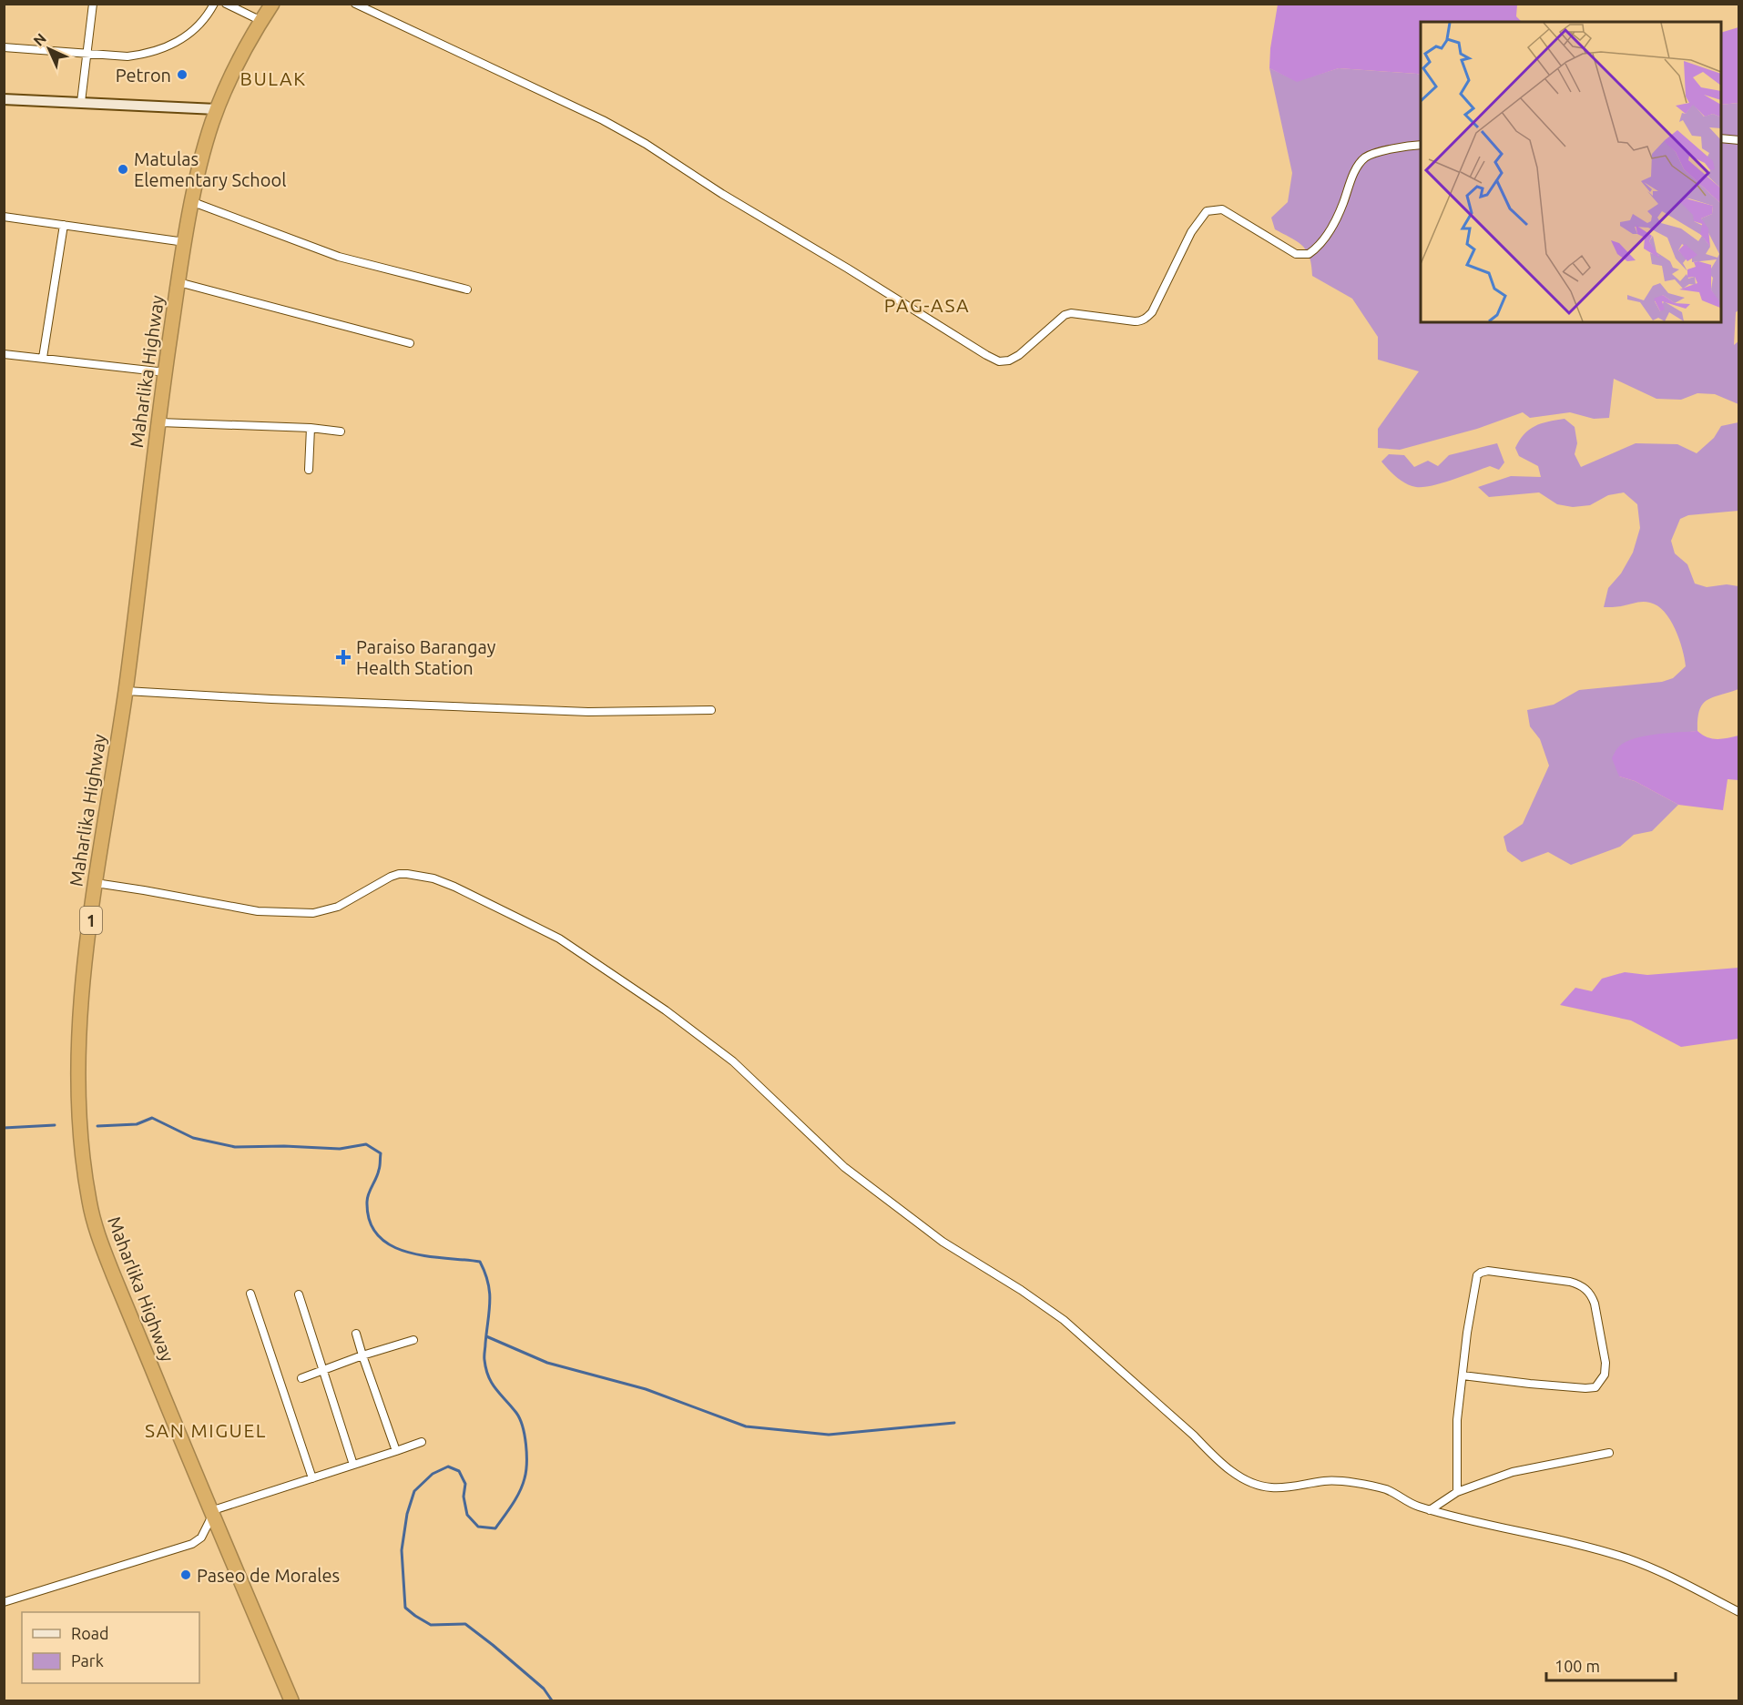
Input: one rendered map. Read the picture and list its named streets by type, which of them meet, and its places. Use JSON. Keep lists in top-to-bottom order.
{
  "streets": {
    "highway": ["Maharlika Highway", "1"]
  },
  "districts": ["BULAK", "PAG-ASA", "SAN MIGUEL"],
  "places": {
    "other": ["Petron", "Matulas Elementary School", "Paseo de Morales"],
    "health": ["Paraiso Barangay Health Station"]
  },
  "legend": ["Road", "Park"],
  "scale_bar": "100 m",
  "north": "top left"
}
